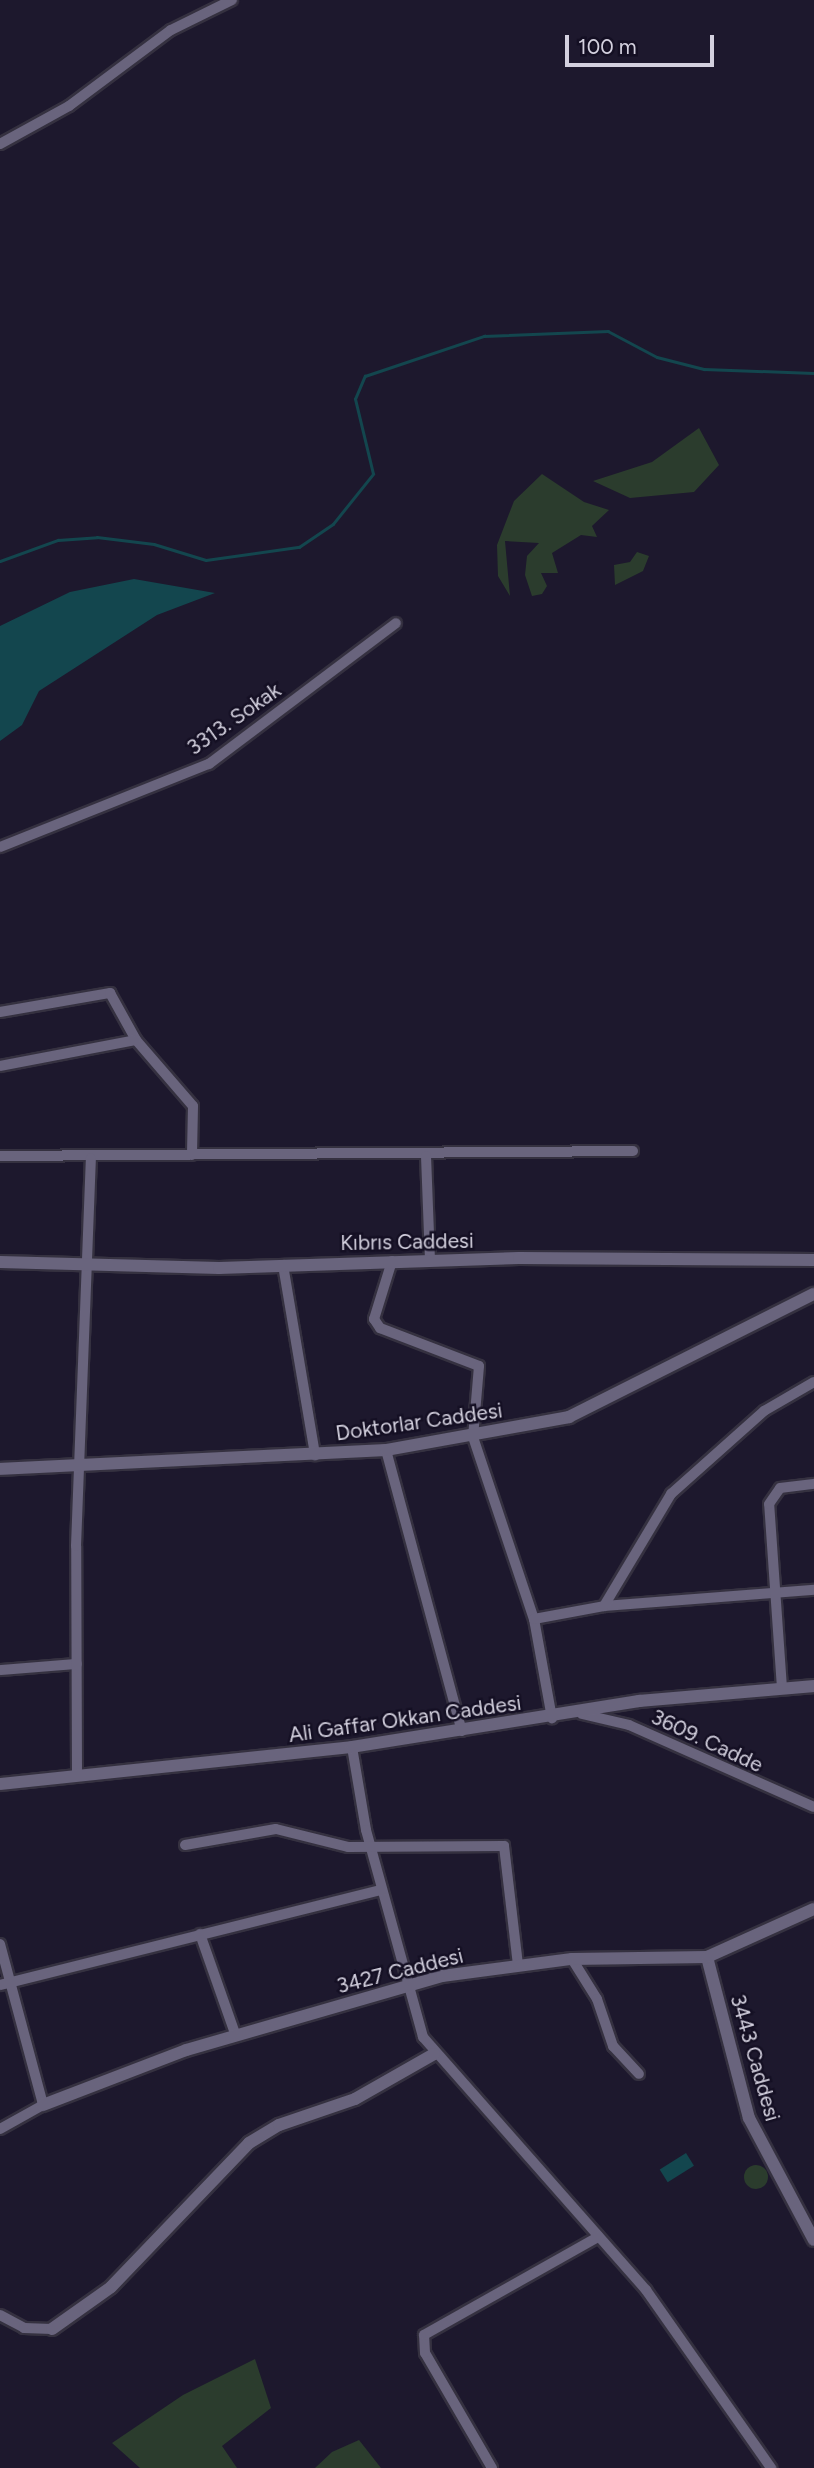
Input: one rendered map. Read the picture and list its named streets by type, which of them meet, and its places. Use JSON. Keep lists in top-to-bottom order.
{
  "streets": {
    "street": [
      "3313. Sokak",
      "Kıbrıs Caddesi",
      "Doktorlar Caddesi",
      "Ali Gaffar Okkan Caddesi",
      "3609. Cadde",
      "3427 Caddesi",
      "3443 Caddesi"
    ]
  },
  "crossings": [
    ["Ali Gaffar Okkan Caddesi", "3609. Cadde"],
    ["3427 Caddesi", "3443 Caddesi"]
  ],
  "scale_bar": "100 m"
}
